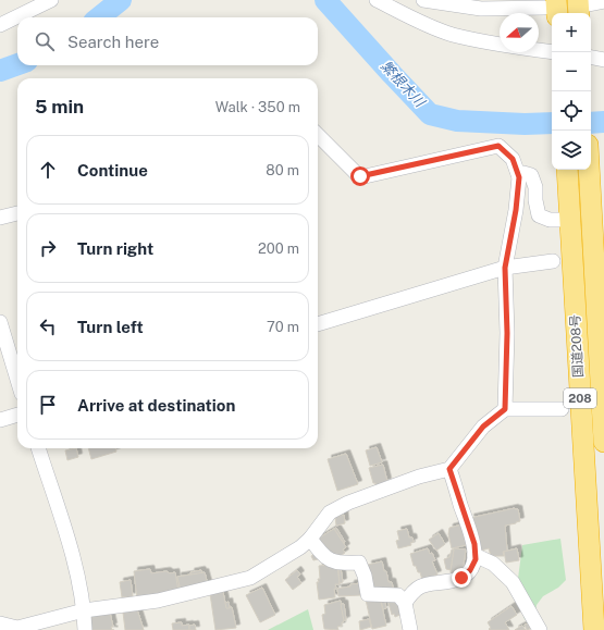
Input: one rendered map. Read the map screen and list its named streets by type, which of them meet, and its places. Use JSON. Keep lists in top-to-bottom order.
{
  "streets": {
    "highway": ["国道208号", "208"]
  },
  "water": ["繁根木川"],
  "north": "left",
  "page": {
    "map_buttons": ["+", "−"],
    "search": "Search here",
    "heading": ["5 min", "Walk · 350 m"],
    "list": [
      ["Continue", "80 m"],
      ["Turn right", "200 m"],
      ["Turn left", "70 m"],
      "Arrive at destination"
    ]
  }
}
